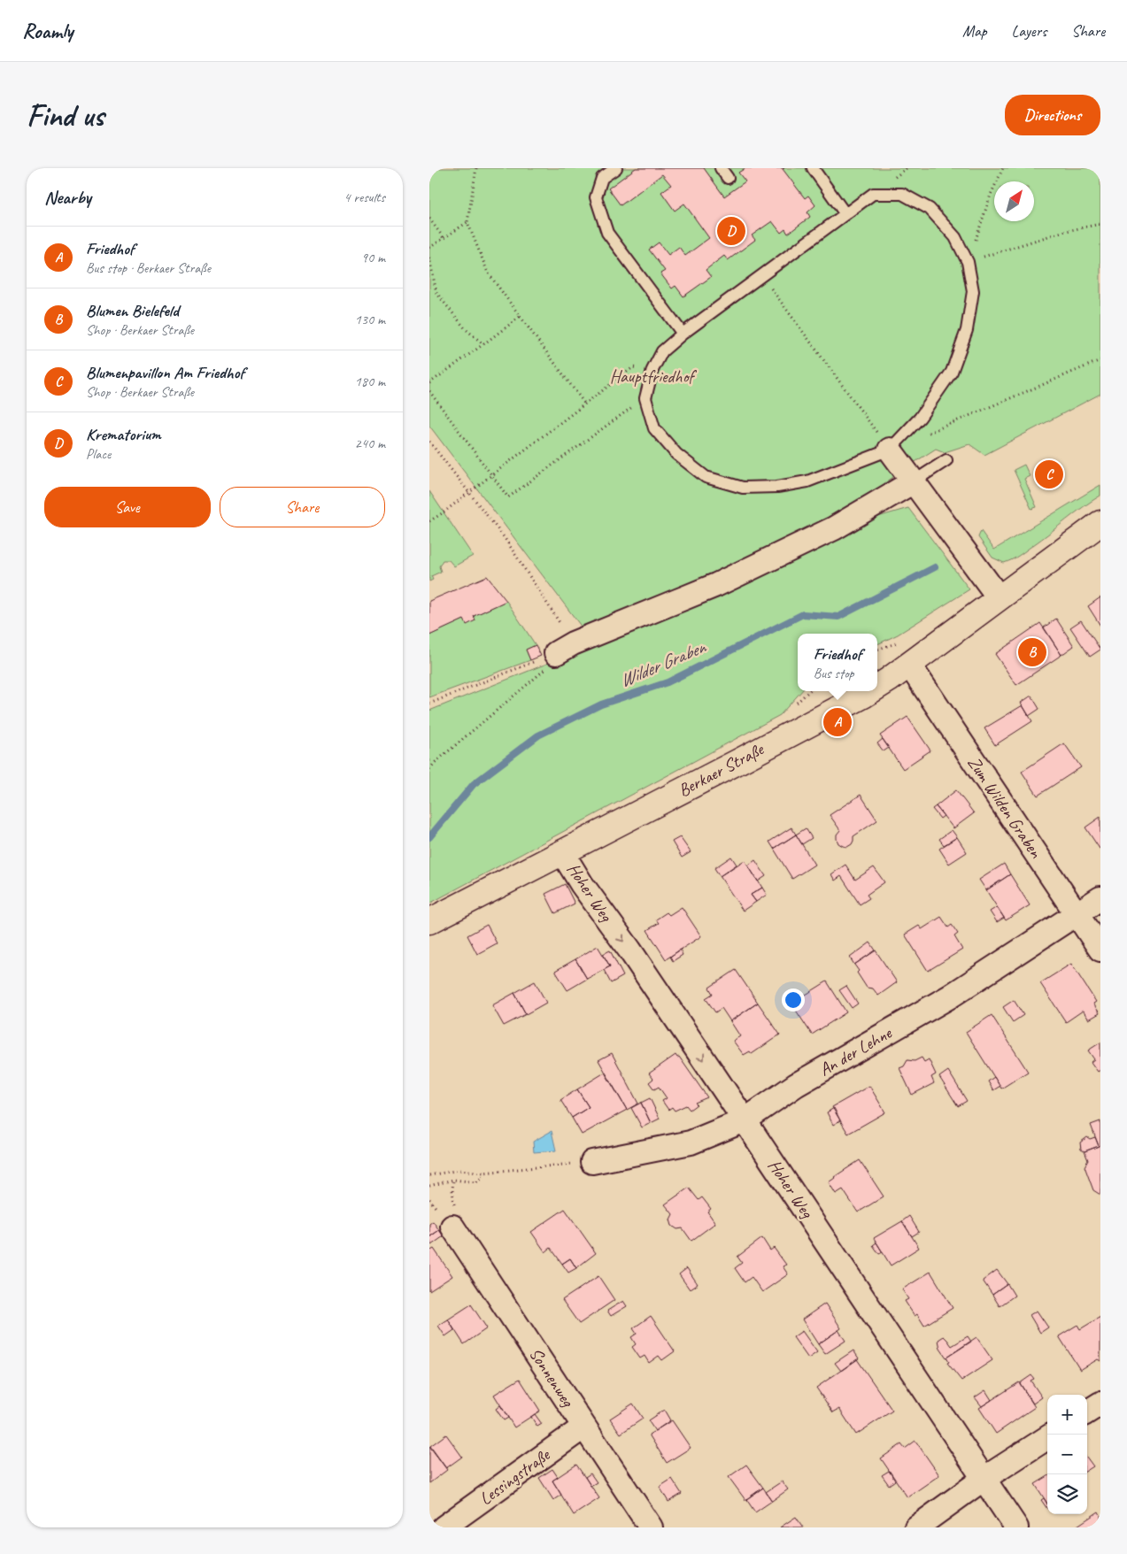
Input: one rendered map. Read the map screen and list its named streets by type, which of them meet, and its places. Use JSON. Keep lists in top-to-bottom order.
{
  "streets": {
    "main road": ["Berkaer Straße"],
    "street": [
      "Zum Wilden Graben",
      "Hoher Weg",
      "An der Lehne",
      "Sonnenweg",
      "Lessingstraße"
    ]
  },
  "crossings": [
    ["Berkaer Straße", "Zum Wilden Graben"],
    ["Berkaer Straße", "Hoher Weg"],
    ["Zum Wilden Graben", "An der Lehne"],
    ["Hoher Weg", "An der Lehne"],
    ["Sonnenweg", "Lessingstraße"]
  ],
  "one_way": ["Hoher Weg"],
  "water": ["Wilder Graben"],
  "parks": ["Hauptfriedhof"],
  "north": "top right",
  "page": {
    "header": "Roamly",
    "nav": ["Map", "Layers", "Share"],
    "buttons": [
      "Directions",
      ["Save", "Share"]
    ],
    "title": "Find us",
    "heading": ["Nearby", "4 results"],
    "pins": [
      "D",
      "C",
      "B",
      "A"
    ],
    "list": [
      {
        "mark": "A",
        "name": "Friedhof",
        "note": "Bus stop · Berkaer Straße",
        "value": "90 m"
      },
      {
        "mark": "B",
        "name": "Blumen Bielefeld",
        "note": "Shop · Berkaer Straße",
        "value": "130 m"
      },
      {
        "mark": "C",
        "name": "Blumenpavillon Am Friedhof",
        "note": "Shop · Berkaer Straße",
        "value": "180 m"
      },
      {
        "mark": "D",
        "name": "Krematorium",
        "note": "Place",
        "value": "240 m"
      }
    ],
    "popup": ["Friedhof", "Bus stop"],
    "map_buttons": ["+", "−"]
  }
}
